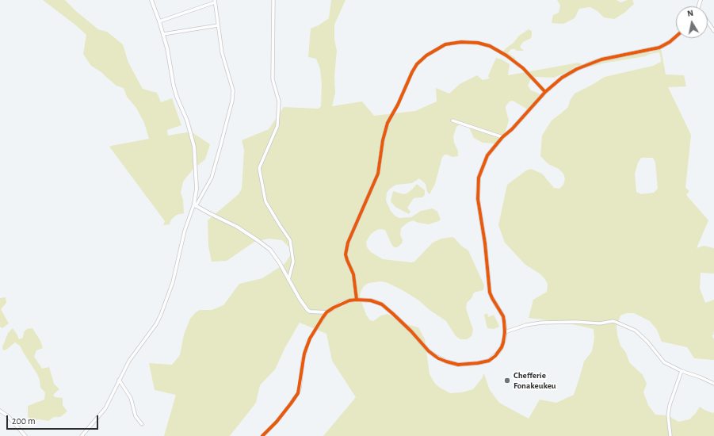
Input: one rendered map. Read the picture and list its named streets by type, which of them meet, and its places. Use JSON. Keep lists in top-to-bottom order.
{
  "places": ["Chefferie Fonakeukeu"],
  "scale_bar": "200 m",
  "north": "top"
}
